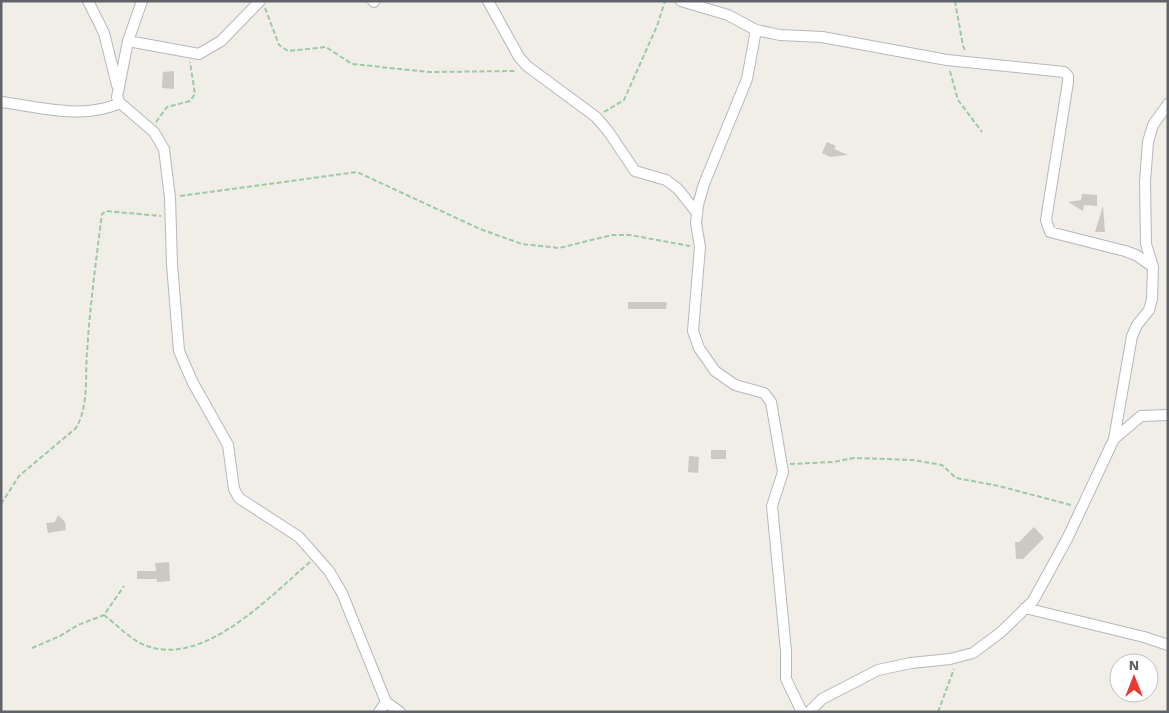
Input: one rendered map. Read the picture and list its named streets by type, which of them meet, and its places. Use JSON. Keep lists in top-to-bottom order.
{
  "north": "top"
}
